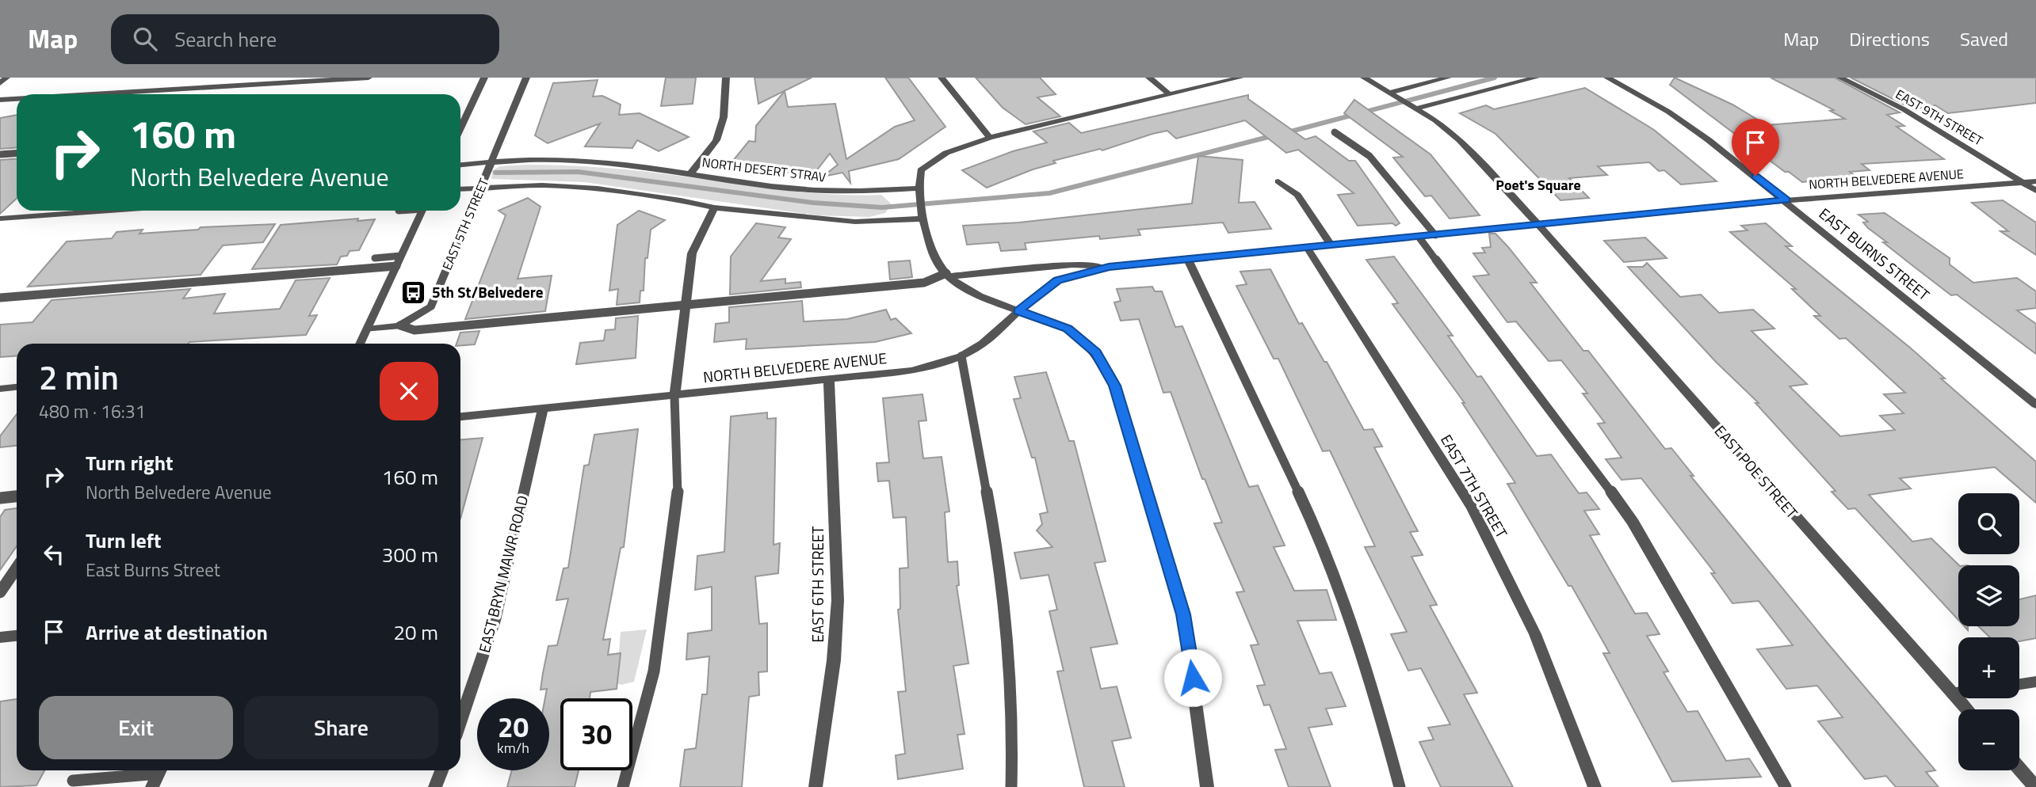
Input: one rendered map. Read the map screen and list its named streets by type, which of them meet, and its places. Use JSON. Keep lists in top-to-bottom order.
{
  "streets": {
    "street": [
      "EAST 9TH STREET",
      "NORTH DESERT STRAV",
      "NORTH BELVEDERE AVENUE",
      "EAST 5TH STREET",
      "EAST BURNS STREET",
      "EAST POE STREET",
      "EAST 7TH STREET",
      "EAST BRYN MAWR ROAD",
      "EAST 6TH STREET"
    ]
  },
  "crossings": [
    ["EAST 9TH STREET", "NORTH BELVEDERE AVENUE"],
    ["NORTH DESERT STRAV", "EAST 5TH STREET"],
    ["NORTH BELVEDERE AVENUE", "EAST BURNS STREET"],
    ["NORTH BELVEDERE AVENUE", "EAST POE STREET"],
    ["NORTH BELVEDERE AVENUE", "EAST 7TH STREET"],
    ["NORTH BELVEDERE AVENUE", "EAST BRYN MAWR ROAD"],
    ["NORTH BELVEDERE AVENUE", "EAST 6TH STREET"]
  ],
  "districts": ["Poet's Square"],
  "places": {
    "bus stop": ["5th St/Belvedere"]
  },
  "page": {
    "header": "Map",
    "search": "Search here",
    "nav": ["Map", "Directions", "Saved"],
    "turn": ["160 m", "North Belvedere Avenue"],
    "heading": ["2 min", "480 m · 16:31"],
    "list": [
      {
        "name": "Turn right",
        "note": "North Belvedere Avenue",
        "value": "160 m"
      },
      {
        "name": "Turn left",
        "note": "East Burns Street",
        "value": "300 m"
      },
      {
        "name": "Arrive at destination",
        "value": "20 m"
      }
    ],
    "map_buttons": ["+", "−"],
    "buttons": ["Exit", "Share"],
    "speed": "20 km/h",
    "limit": "30"
  }
}
